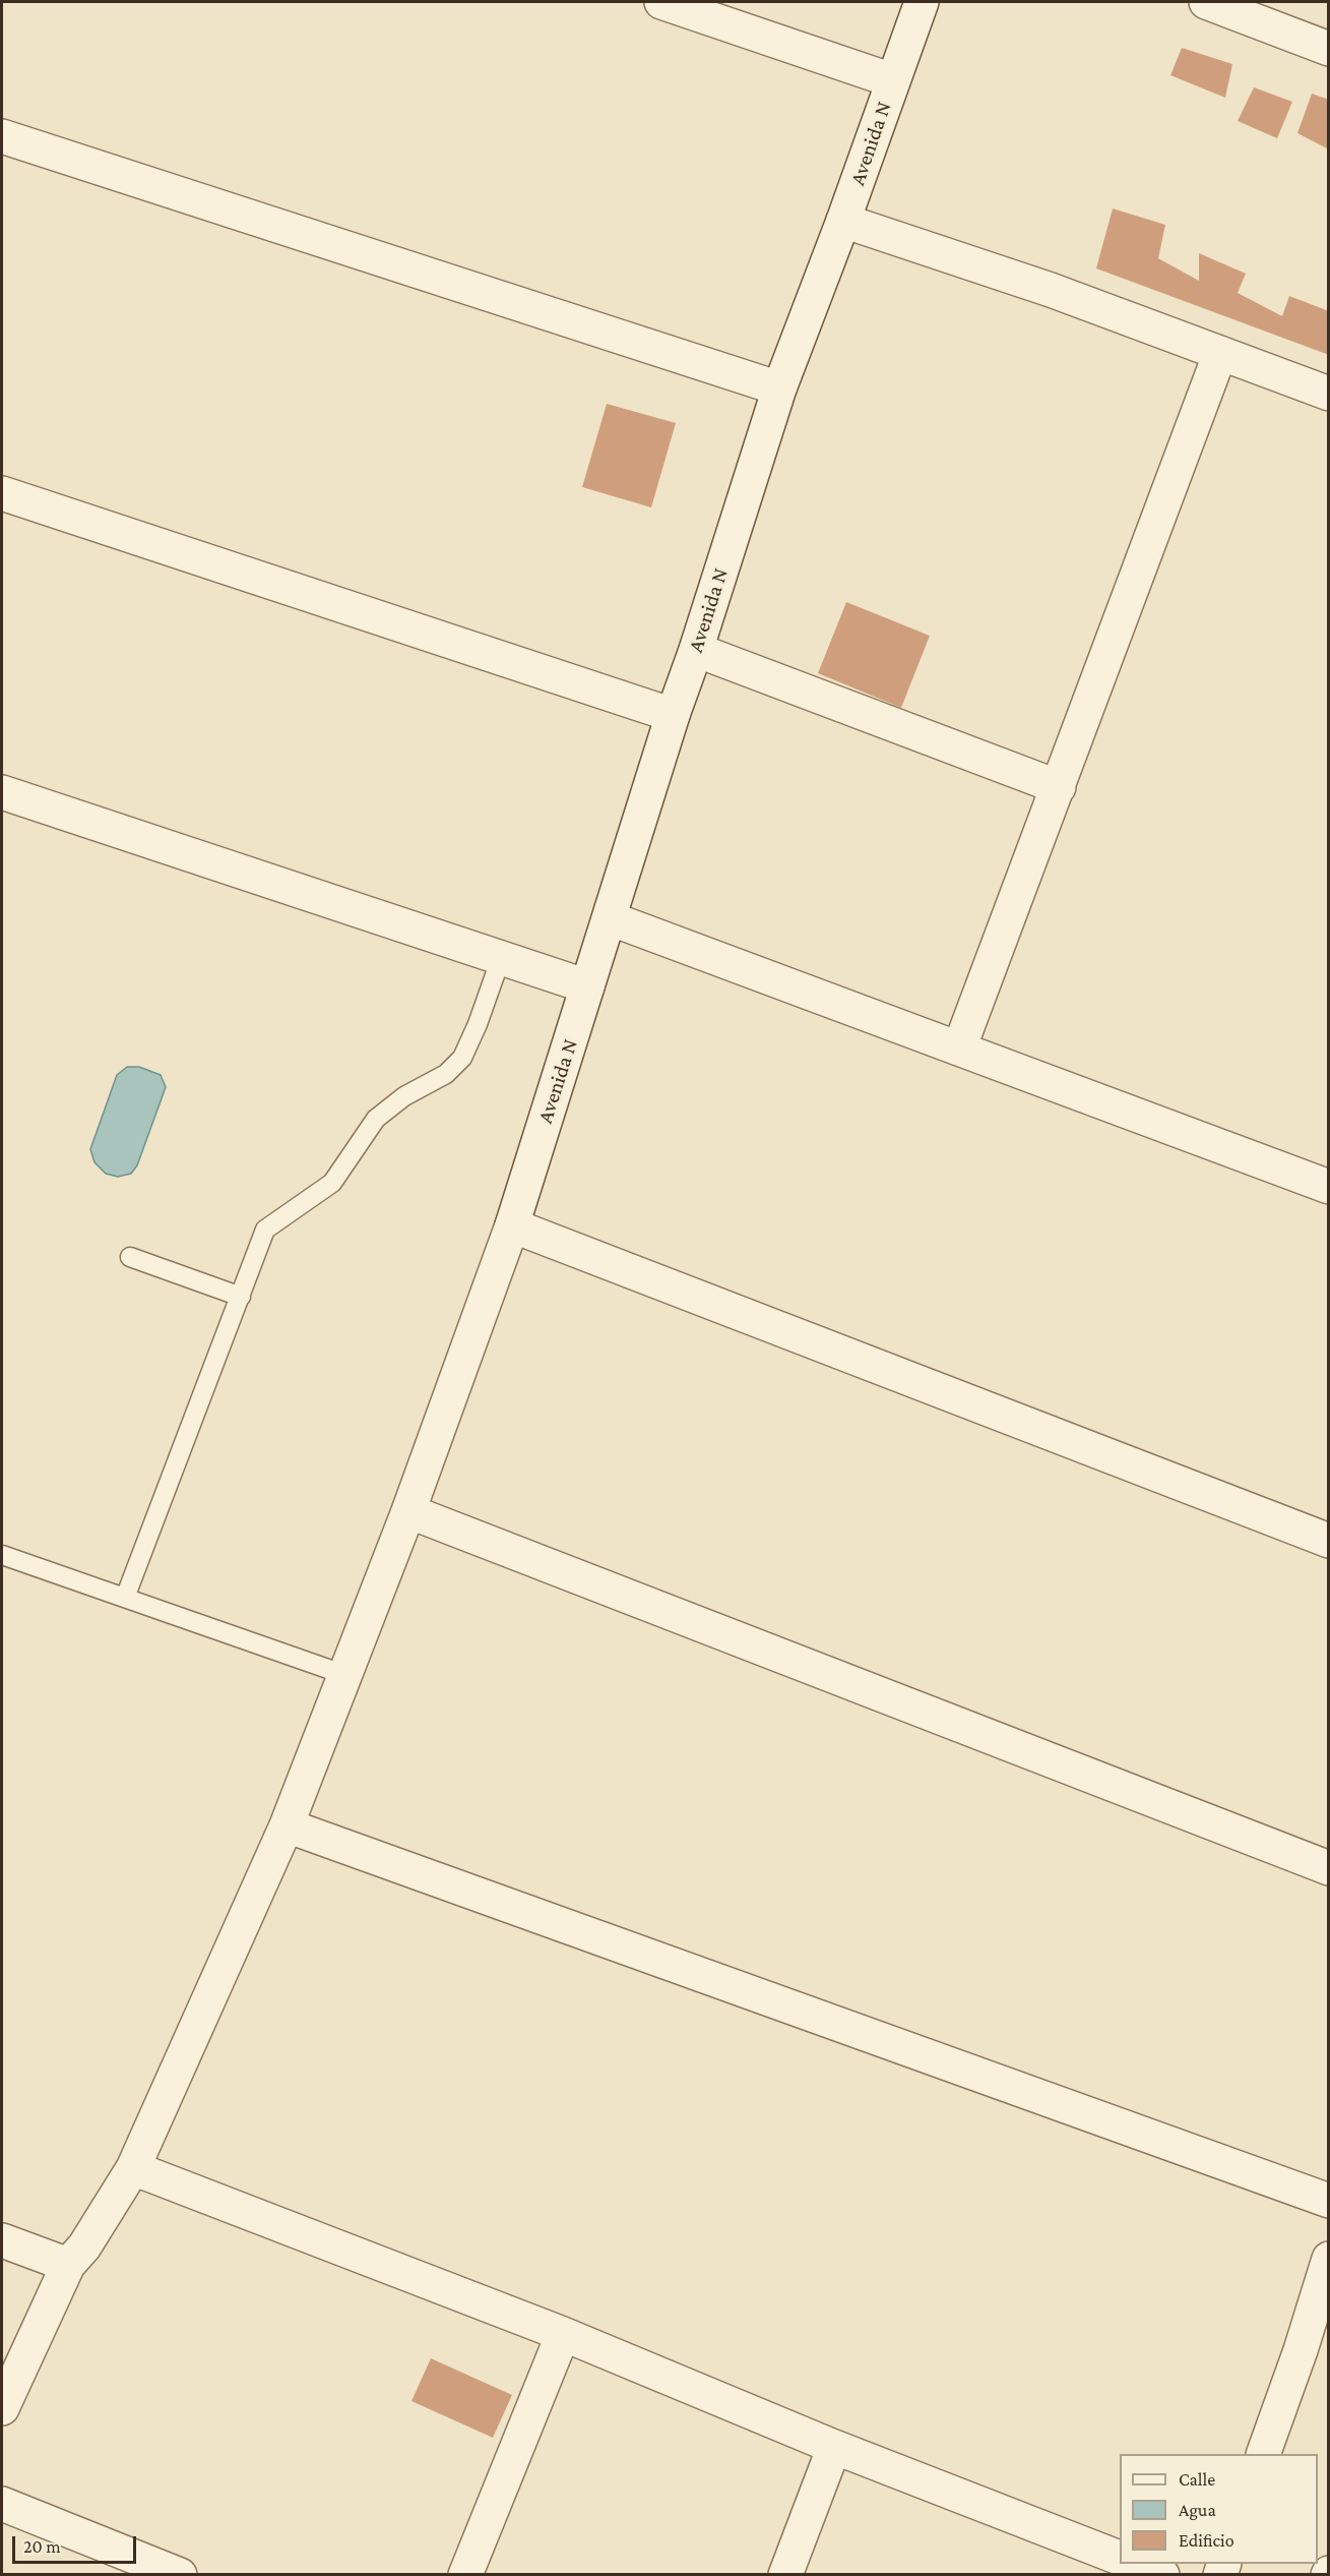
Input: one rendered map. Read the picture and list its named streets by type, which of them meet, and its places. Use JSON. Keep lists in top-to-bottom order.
{
  "streets": {
    "street": ["Avenida N"]
  },
  "legend": ["Calle", "Agua", "Edificio"],
  "scale_bar": "20 m"
}
